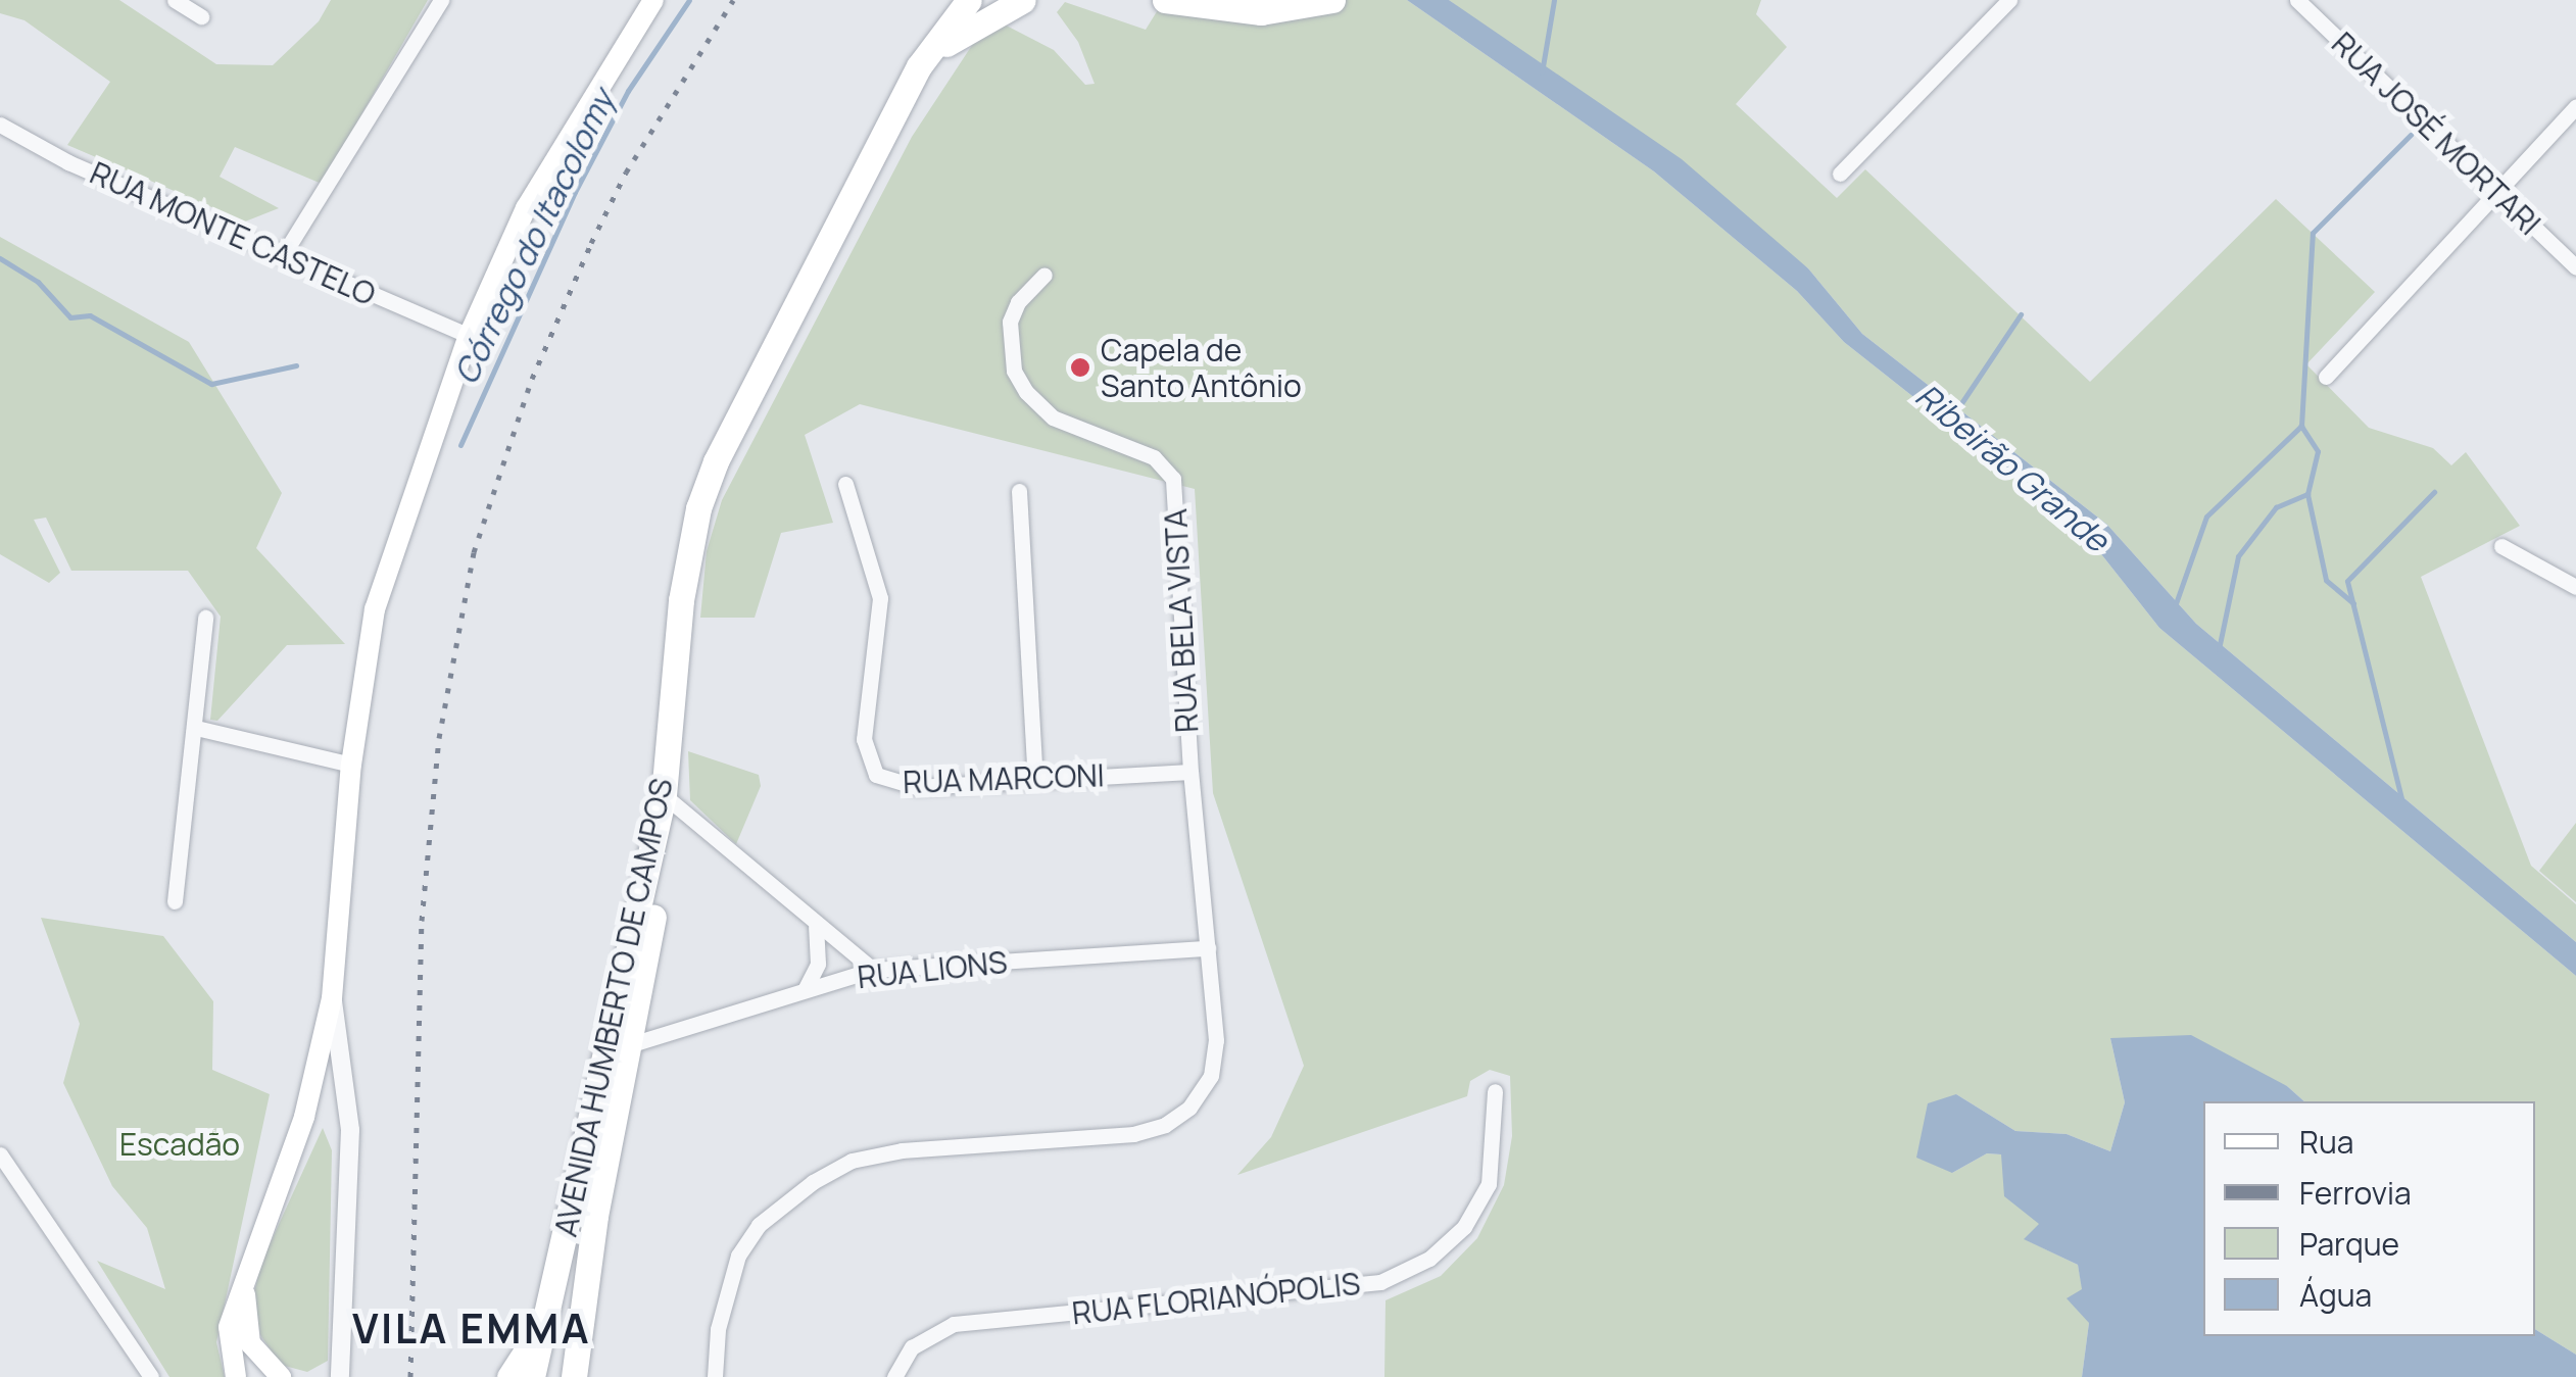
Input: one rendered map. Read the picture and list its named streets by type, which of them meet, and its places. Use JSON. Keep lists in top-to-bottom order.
{
  "streets": {
    "highway": ["AVENIDA HUMBERTO DE CAMPOS"],
    "street": [
      "RUA JOSÉ MORTARI",
      "RUA MONTE CASTELO",
      "RUA BELA VISTA",
      "RUA MARCONI",
      "RUA LIONS",
      "RUA FLORIANÓPOLIS"
    ]
  },
  "crossings": [
    ["RUA BELA VISTA", "RUA MARCONI"],
    ["RUA BELA VISTA", "RUA LIONS"],
    ["RUA LIONS", "AVENIDA HUMBERTO DE CAMPOS"]
  ],
  "districts": ["VILA EMMA"],
  "water": ["Córrego do Itacolomy", "Ribeirão Grande"],
  "parks": ["Escadão"],
  "places": ["Capela de Santo Antônio"],
  "legend": [
    "Rua",
    "Ferrovia",
    "Parque",
    "Água"
  ]
}
